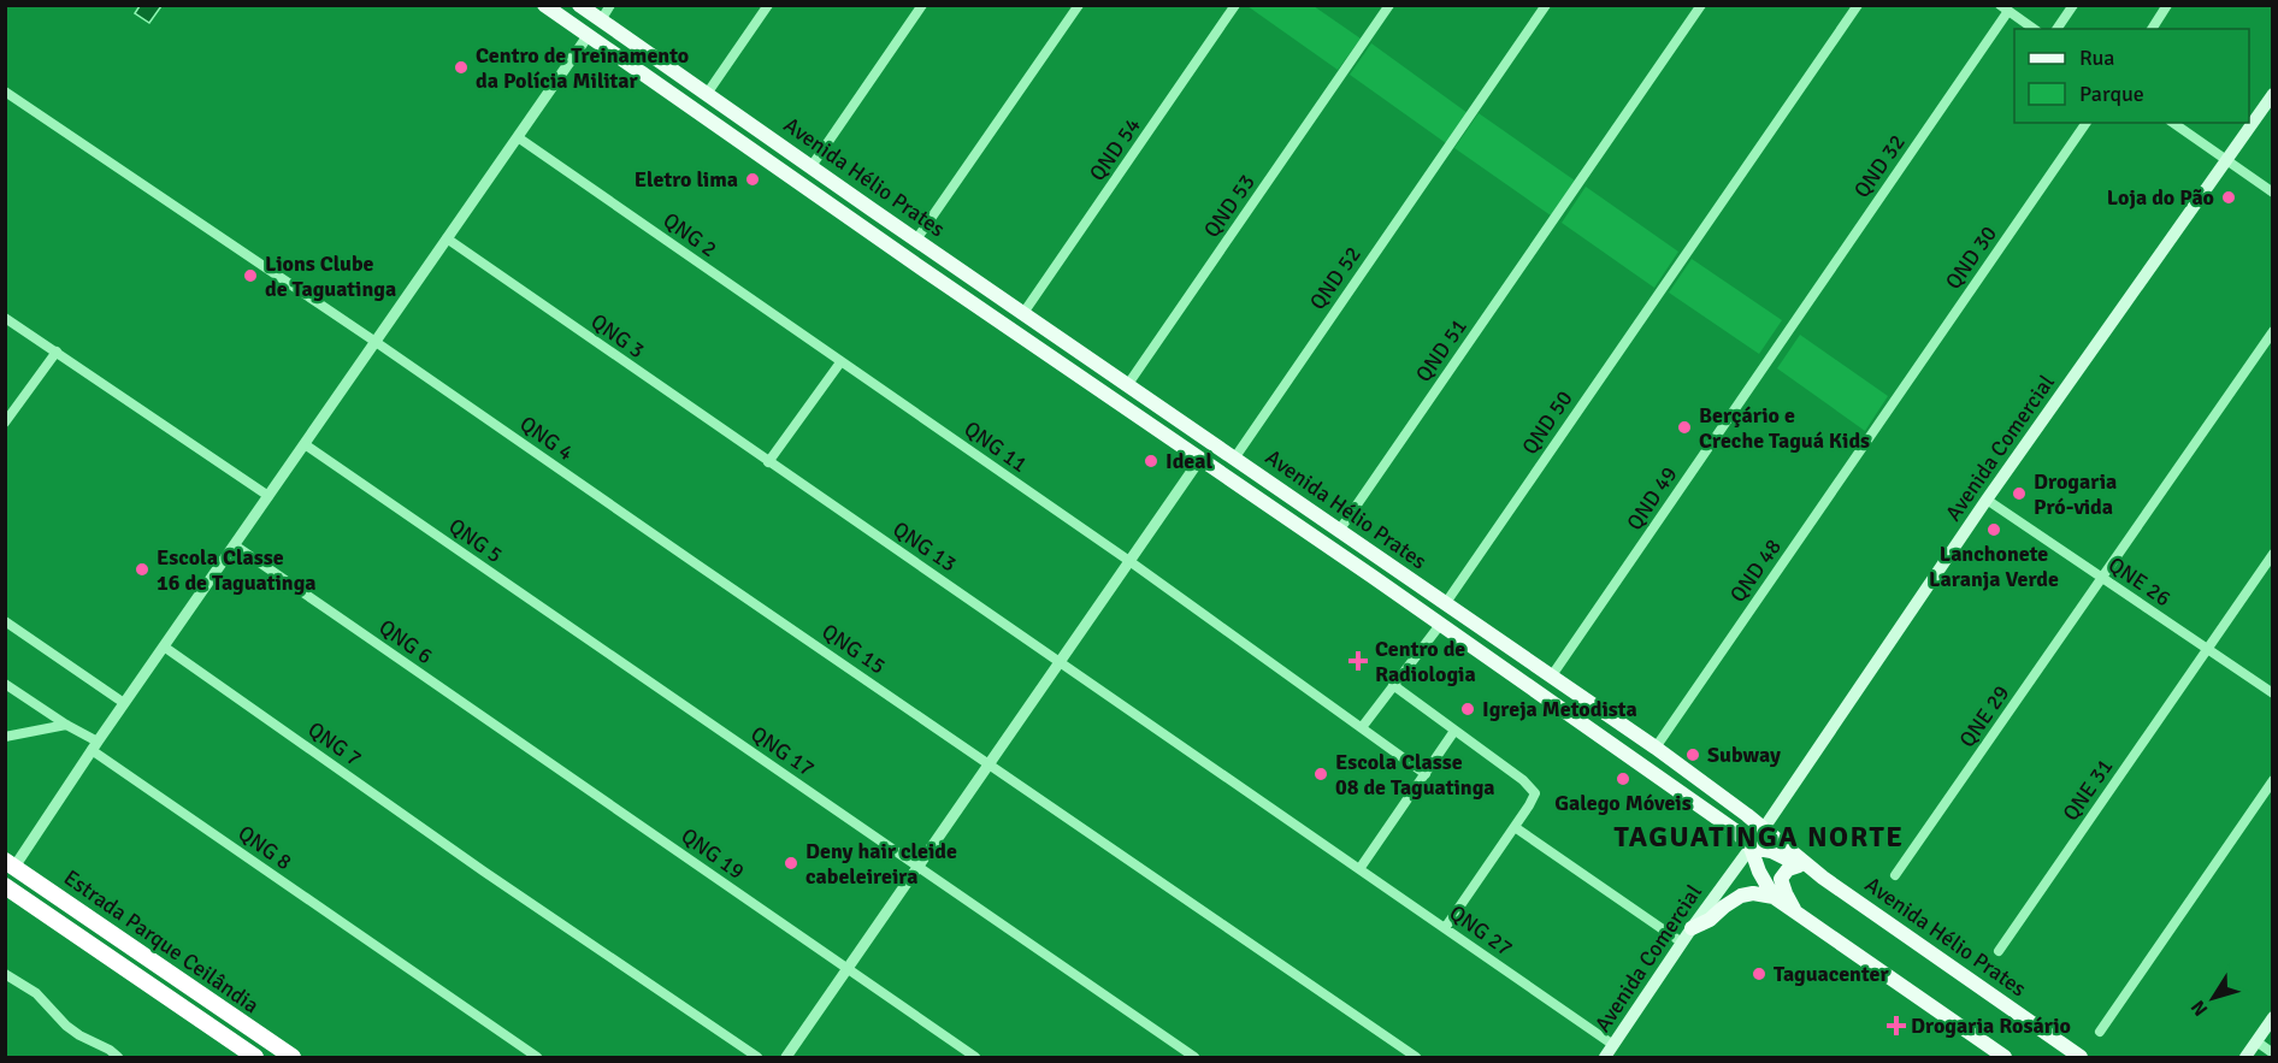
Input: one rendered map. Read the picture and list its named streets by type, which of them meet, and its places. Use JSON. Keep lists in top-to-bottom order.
{
  "streets": {
    "highway": ["Estrada Parque Ceilândia"],
    "main road": ["Avenida Hélio Prates", "Avenida Comercial"],
    "street": [
      "QND 54",
      "QND 32",
      "QND 53",
      "QNG 2",
      "QND 30",
      "QND 52",
      "QNG 3",
      "QND 51",
      "QND 50",
      "QNG 4",
      "QNG 11",
      "QND 49",
      "QNG 5",
      "QNG 13",
      "QND 48",
      "QNE 26",
      "QNG 6",
      "QNG 15",
      "QNE 29",
      "QNG 7",
      "QNG 17",
      "QNE 31",
      "QNG 8",
      "QNG 19",
      "QNG 27"
    ]
  },
  "crossings": [
    ["QND 54", "Avenida Hélio Prates"],
    ["QND 32", "QND 49"],
    ["Avenida Hélio Prates", "QND 53"],
    ["Avenida Hélio Prates", "QND 52"],
    ["Avenida Hélio Prates", "QND 51"],
    ["Avenida Hélio Prates", "QND 50"],
    ["Avenida Hélio Prates", "Avenida Comercial"],
    ["Avenida Hélio Prates", "QND 49"],
    ["Avenida Hélio Prates", "QND 48"],
    ["QNG 2", "QNG 11"],
    ["QND 30", "QND 48"],
    ["QNG 3", "QNG 13"],
    ["QNG 4", "QNG 15"],
    ["Avenida Comercial", "QNE 26"],
    ["Avenida Comercial", "QNG 27"],
    ["QNG 5", "QNG 17"],
    ["QNG 13", "QNG 27"],
    ["QNE 26", "QNE 29"],
    ["QNE 26", "QNE 31"],
    ["QNG 6", "QNG 19"]
  ],
  "districts": ["TAGUATINGA NORTE"],
  "places": {
    "other": [
      "Centro de Treinamento da Polícia Militar",
      "Eletro lima",
      "Loja do Pão",
      "Lions Clube de Taguatinga",
      "Berçário e Creche Taguá Kids",
      "Ideal",
      "Drogaria Pró-vida",
      "Lanchonete Laranja Verde",
      "Escola Classe 16 de Taguatinga",
      "Igreja Metodista",
      "Subway",
      "Escola Classe 08 de Taguatinga",
      "Galego Móveis",
      "Deny hair cleide cabeleireira",
      "Taguacenter"
    ],
    "health": ["Centro de Radiologia", "Drogaria Rosário"]
  },
  "legend": ["Rua", "Parque"],
  "north": "bottom left"
}
